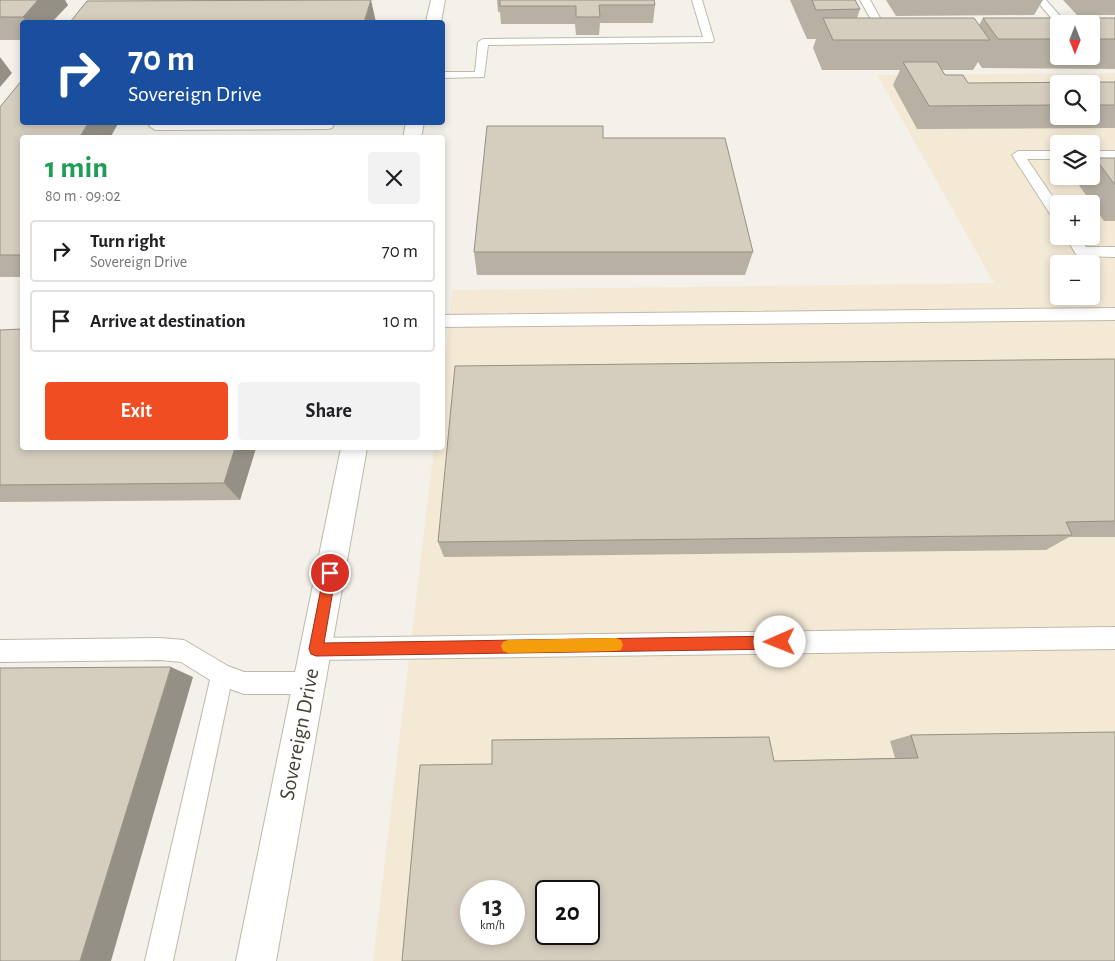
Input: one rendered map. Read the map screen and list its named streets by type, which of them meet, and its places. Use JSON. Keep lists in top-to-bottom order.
{
  "streets": {
    "street": ["Sovereign Drive"]
  },
  "north": "bottom",
  "page": {
    "map_buttons": ["+", "−"],
    "turn": ["70 m", "Sovereign Drive"],
    "heading": ["1 min", "80 m · 09:02"],
    "list": [
      {
        "name": "Turn right",
        "note": "Sovereign Drive",
        "value": "70 m"
      },
      {
        "name": "Arrive at destination",
        "value": "10 m"
      }
    ],
    "buttons": ["Exit", "Share"],
    "speed": "13 km/h",
    "limit": "20"
  }
}
